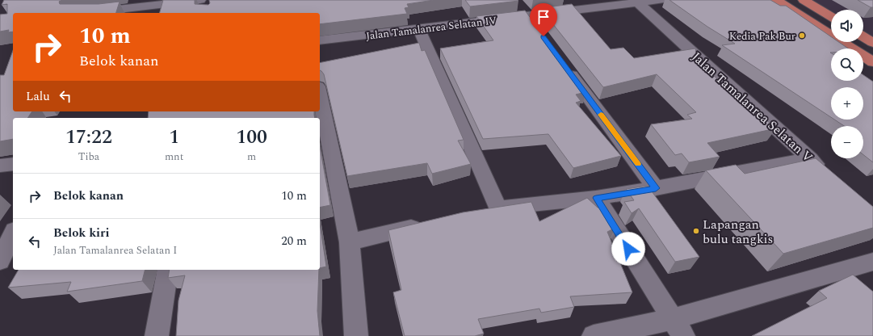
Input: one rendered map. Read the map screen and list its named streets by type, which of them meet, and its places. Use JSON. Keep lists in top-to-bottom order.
{
  "streets": {
    "street": ["Jalan Tamalanrea Selatan IV", "Jalan Tamalanrea Selatan V"]
  },
  "crossings": [
    ["Jalan Tamalanrea Selatan IV", "Jalan Tamalanrea Selatan V"]
  ],
  "places": ["Kedia Pak Bur", "Lapangan bulu tangkis"],
  "page": {
    "map_buttons": ["+", "−"],
    "turn": ["10 m", "Belok kanan"],
    "then": "Lalu",
    "eta": [
      "17:22",
      "Tiba",
      "1",
      "mnt",
      "100",
      "m"
    ],
    "list": [
      {
        "name": "Belok kanan",
        "value": "10 m"
      },
      {
        "name": "Belok kiri",
        "note": "Jalan Tamalanrea Selatan I",
        "value": "20 m"
      }
    ]
  }
}
